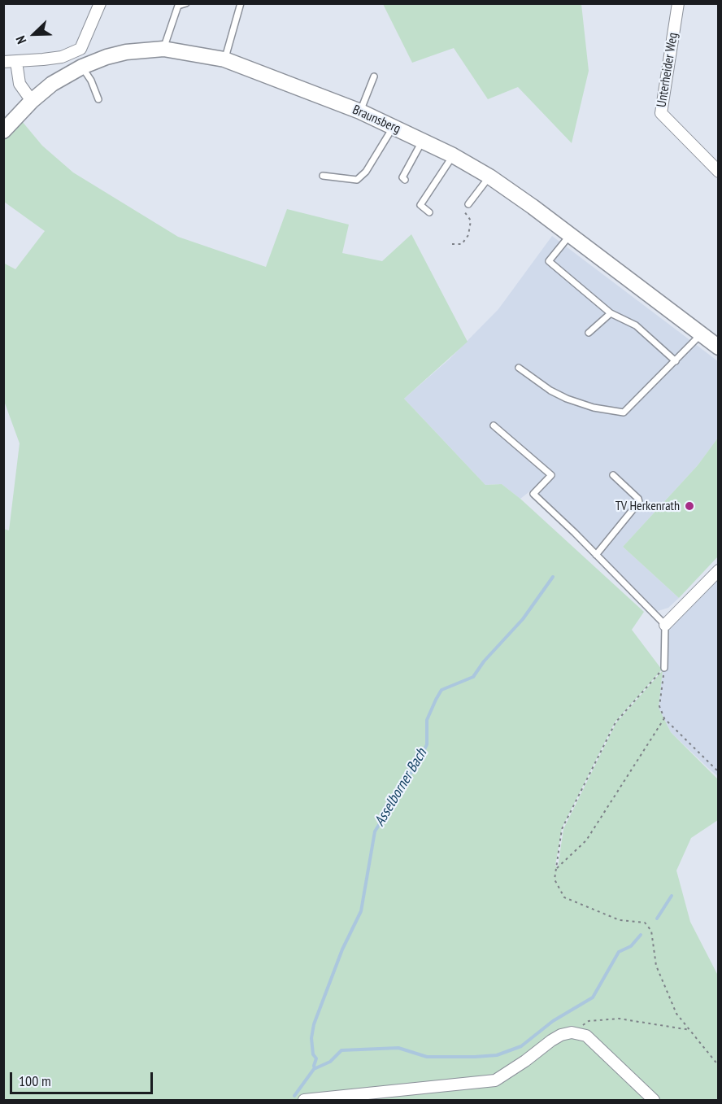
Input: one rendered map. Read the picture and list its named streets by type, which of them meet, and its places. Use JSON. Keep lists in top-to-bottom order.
{
  "streets": {
    "main road": ["Braunsberg"],
    "street": ["Unterheider Weg"]
  },
  "water": ["Asselborner Bach"],
  "places": ["TV Herkenrath"],
  "scale_bar": "100 m",
  "north": "bottom left"
}
